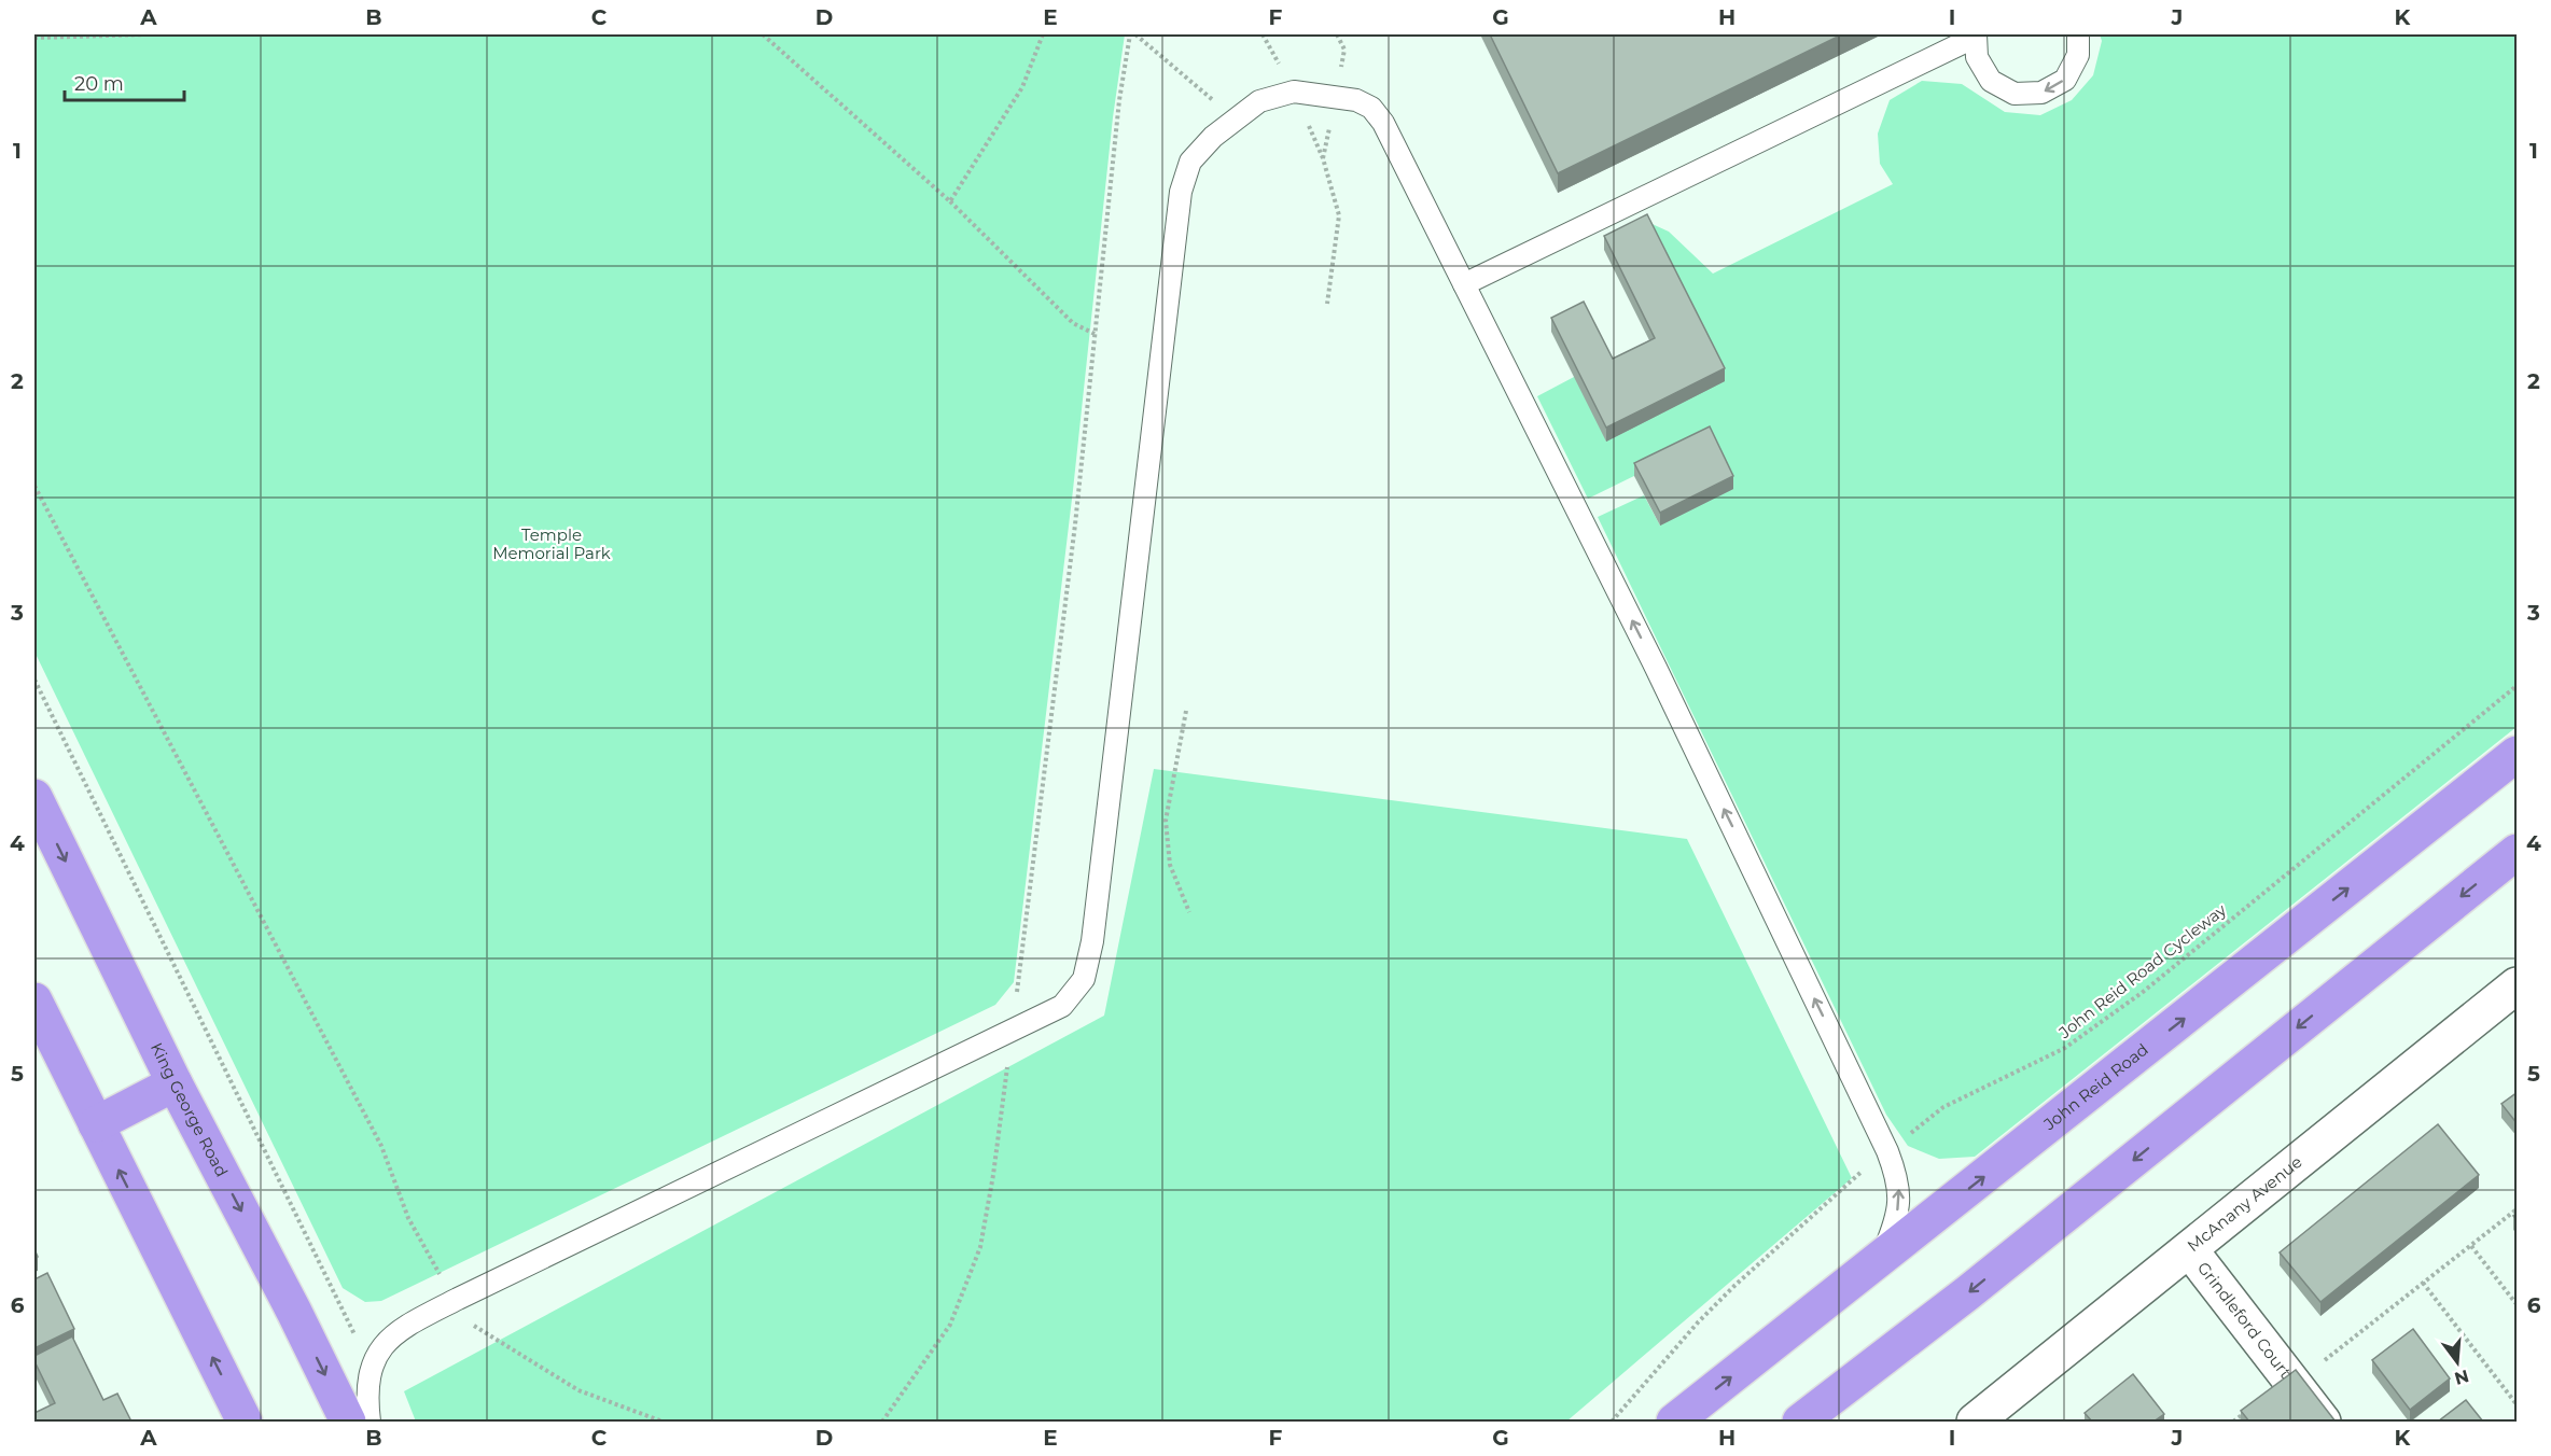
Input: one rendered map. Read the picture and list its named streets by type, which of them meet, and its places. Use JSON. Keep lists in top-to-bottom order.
{
  "streets": {
    "highway": ["John Reid Road", "King George Road"],
    "street": ["McAnany Avenue", "Grindleford Court"],
    "path": ["John Reid Road Cycleway"]
  },
  "crossings": [
    ["McAnany Avenue", "Grindleford Court"]
  ],
  "parks": ["Temple Memorial Park"],
  "scale_bar": "20 m",
  "north": "bottom",
  "grid": {
    "columns": [
      "A",
      "B",
      "C",
      "D",
      "E",
      "F",
      "G",
      "H",
      "I",
      "J",
      "K"
    ],
    "rows": [
      "1",
      "2",
      "3",
      "4",
      "5",
      "6"
    ]
  }
}
